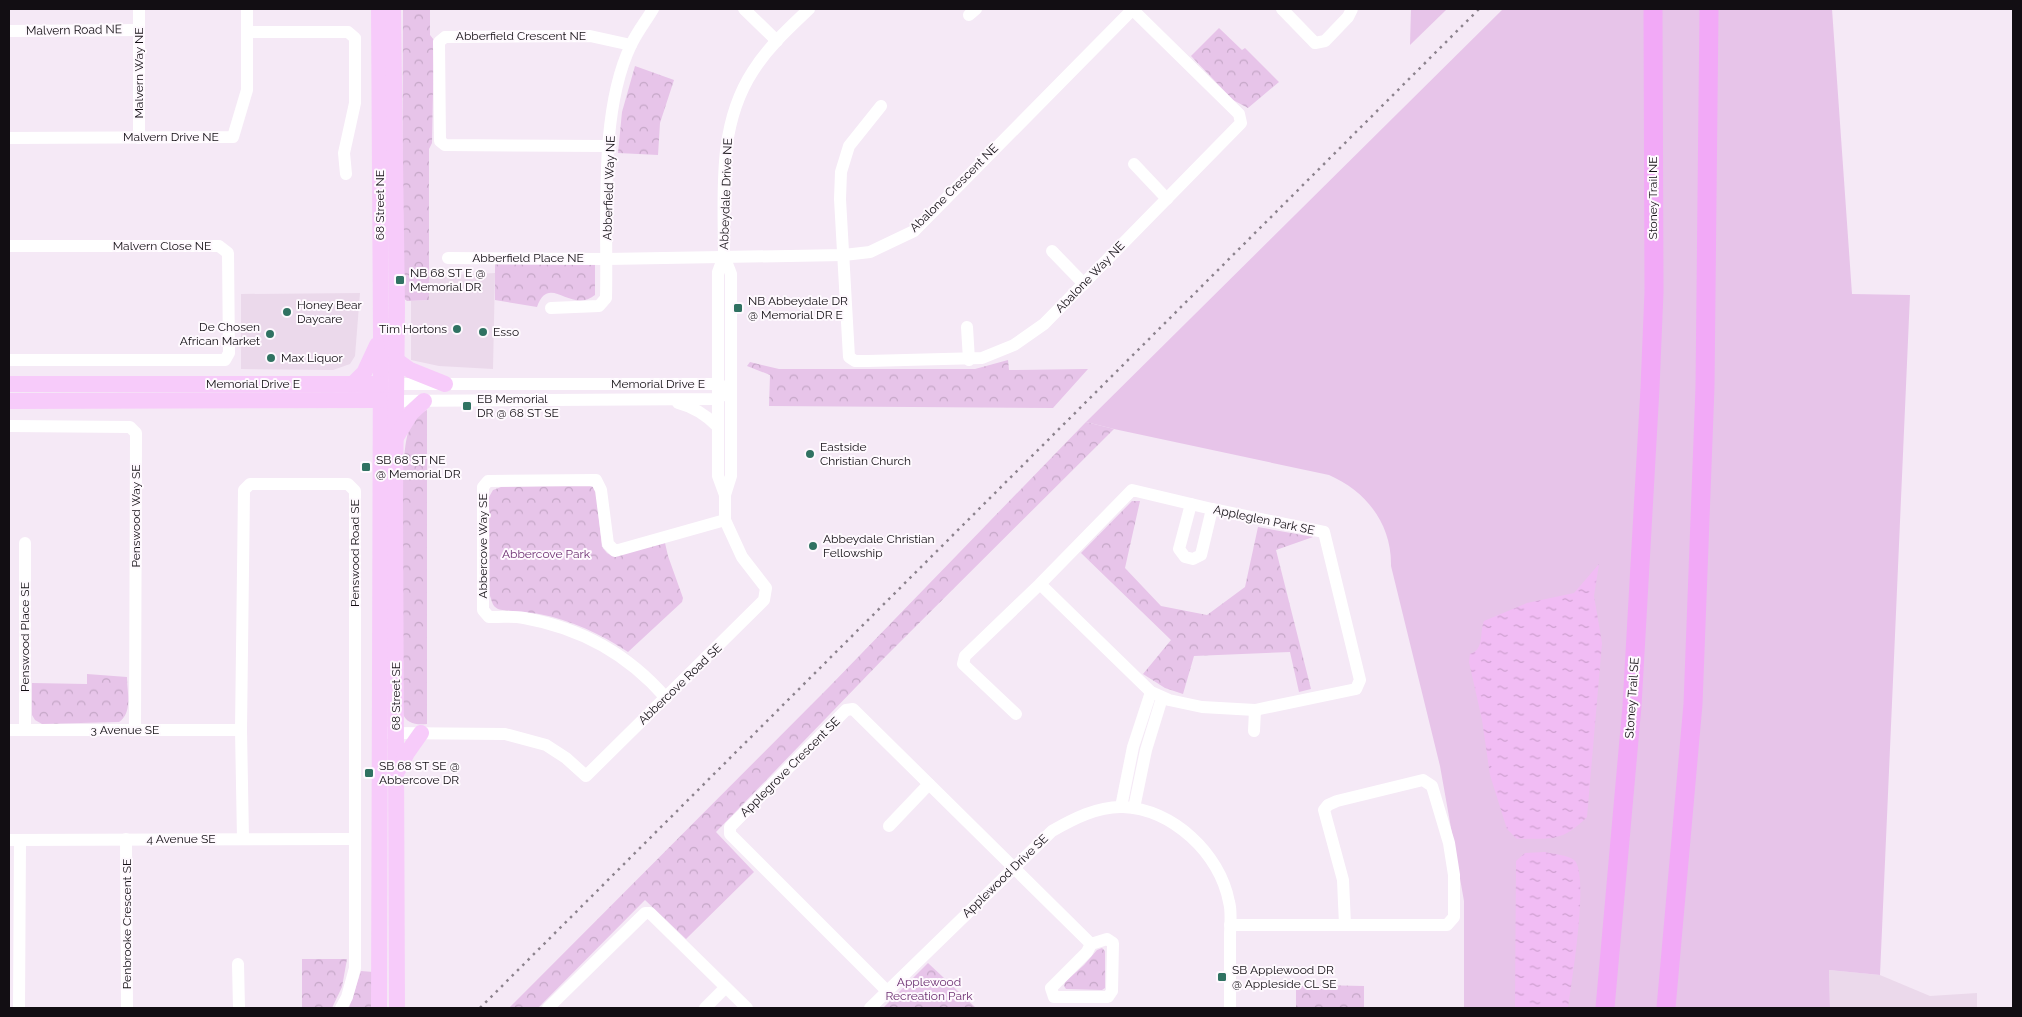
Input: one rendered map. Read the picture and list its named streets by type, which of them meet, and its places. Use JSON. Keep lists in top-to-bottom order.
{
  "streets": {
    "highway": ["Stoney Trail NE", "Stoney Trail SE"],
    "main road": ["68 Street NE", "Memorial Drive E", "68 Street SE"],
    "street": [
      "Malvern Road NE",
      "Abberfield Crescent NE",
      "Malvern Way NE",
      "Malvern Drive NE",
      "Abberfield Way NE",
      "Abalone Crescent NE",
      "Abbeydale Drive NE",
      "Malvern Close NE",
      "Abberfield Place NE",
      "Abalone Way NE",
      "Penswood Way SE",
      "Appleglen Park SE",
      "Abbercove Way SE",
      "Penswood Road SE",
      "Penswood Place SE",
      "Abbercove Road SE",
      "3 Avenue SE",
      "Applegrove Crescent SE",
      "4 Avenue SE",
      "Applewood Drive SE",
      "Penbrooke Crescent SE"
    ]
  },
  "crossings": [
    ["Malvern Road NE", "Malvern Way NE"],
    ["Abberfield Crescent NE", "Abberfield Way NE"],
    ["Malvern Way NE", "Malvern Drive NE"],
    ["Abberfield Way NE", "Abalone Crescent NE"],
    ["Abberfield Way NE", "Abbeydale Drive NE"],
    ["Abberfield Way NE", "Abberfield Place NE"],
    ["Abalone Crescent NE", "Abbeydale Drive NE"],
    ["Abalone Crescent NE", "Abalone Way NE"],
    ["Abbeydale Drive NE", "Memorial Drive E"],
    ["Stoney Trail NE", "Stoney Trail SE"],
    ["68 Street NE", "Memorial Drive E"],
    ["68 Street NE", "68 Street SE"],
    ["Memorial Drive E", "68 Street SE"],
    ["Penswood Way SE", "3 Avenue SE"],
    ["Abbercove Way SE", "Abbercove Road SE"],
    ["Penswood Road SE", "3 Avenue SE"],
    ["Penswood Road SE", "4 Avenue SE"],
    ["Penswood Place SE", "3 Avenue SE"],
    ["Applegrove Crescent SE", "Applewood Drive SE"],
    ["4 Avenue SE", "Penbrooke Crescent SE"]
  ],
  "parks": ["Abbercove Park", "Applewood Recreation Park"],
  "places": {
    "transit": [
      "NB 68 ST E @ Memorial DR",
      "NB Abbeydale DR @ Memorial DR E",
      "EB Memorial DR @ 68 ST SE",
      "SB 68 ST NE @ Memorial DR",
      "SB 68 ST SE @ Abbercove DR",
      "SB Applewood DR @ Appleside CL SE"
    ],
    "other": [
      "Honey Bear Daycare",
      "Tim Hortons",
      "Esso",
      "De Chosen African Market",
      "Max Liquor",
      "Eastside Christian Church",
      "Abbeydale Christian Fellowship"
    ]
  }
}
